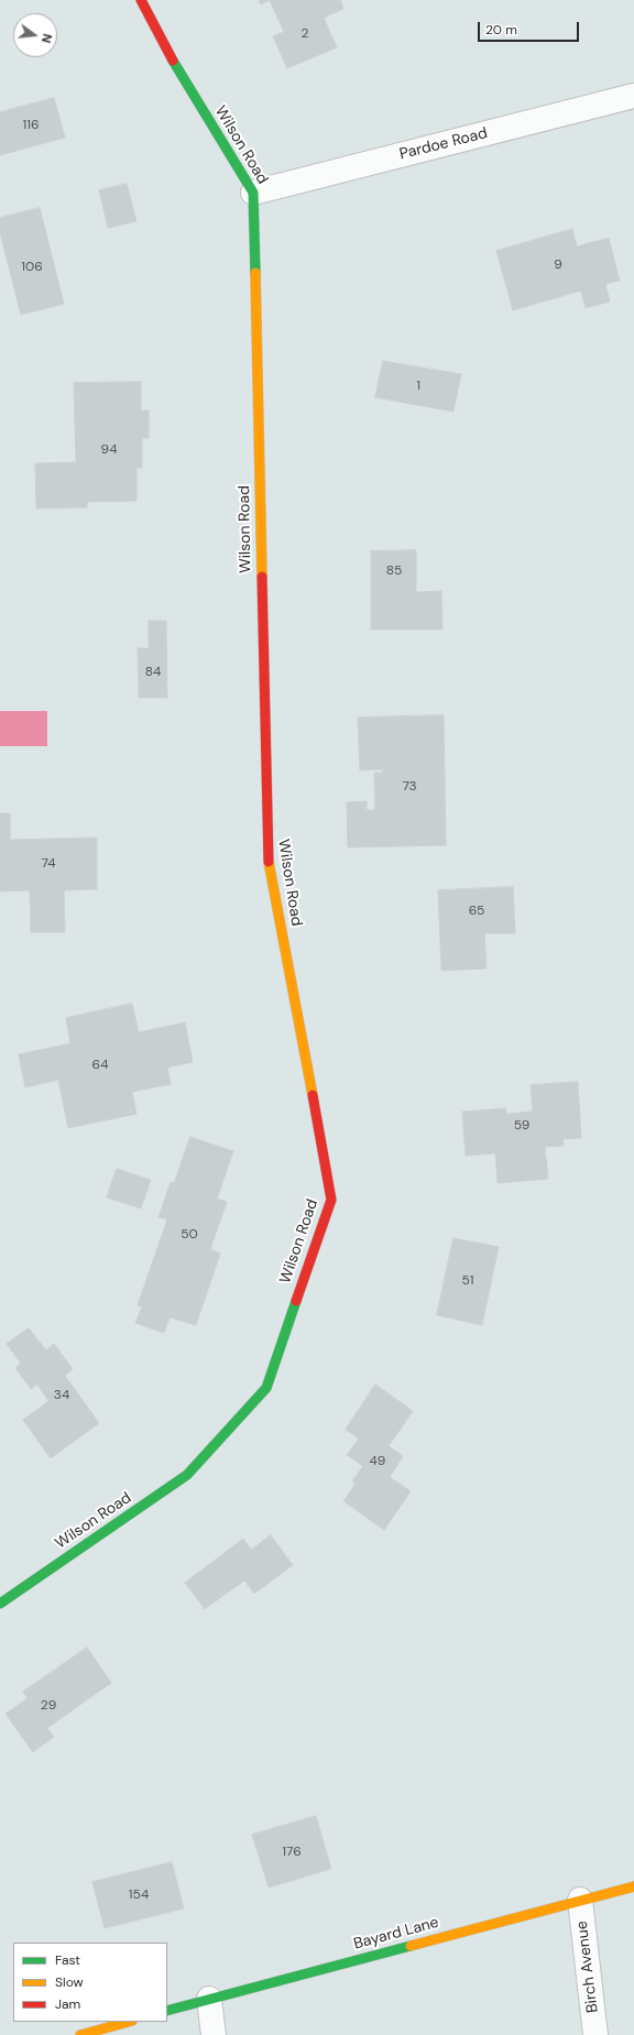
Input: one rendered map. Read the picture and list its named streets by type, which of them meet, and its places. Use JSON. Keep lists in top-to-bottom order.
{
  "streets": {
    "main road": ["Wilson Road", "Bayard Lane"],
    "street": ["Pardoe Road", "Birch Avenue"]
  },
  "crossings": [
    ["Pardoe Road", "Wilson Road"],
    ["Bayard Lane", "Birch Avenue"]
  ],
  "house_numbers": [
    "2",
    "116",
    "9",
    "106",
    "1",
    "94",
    "85",
    "84",
    "73",
    "74",
    "65",
    "64",
    "59",
    "50",
    "51",
    "34",
    "49",
    "29",
    "176",
    "154"
  ],
  "legend": ["Fast", "Slow", "Jam"],
  "scale_bar": "20 m",
  "north": "right"
}
